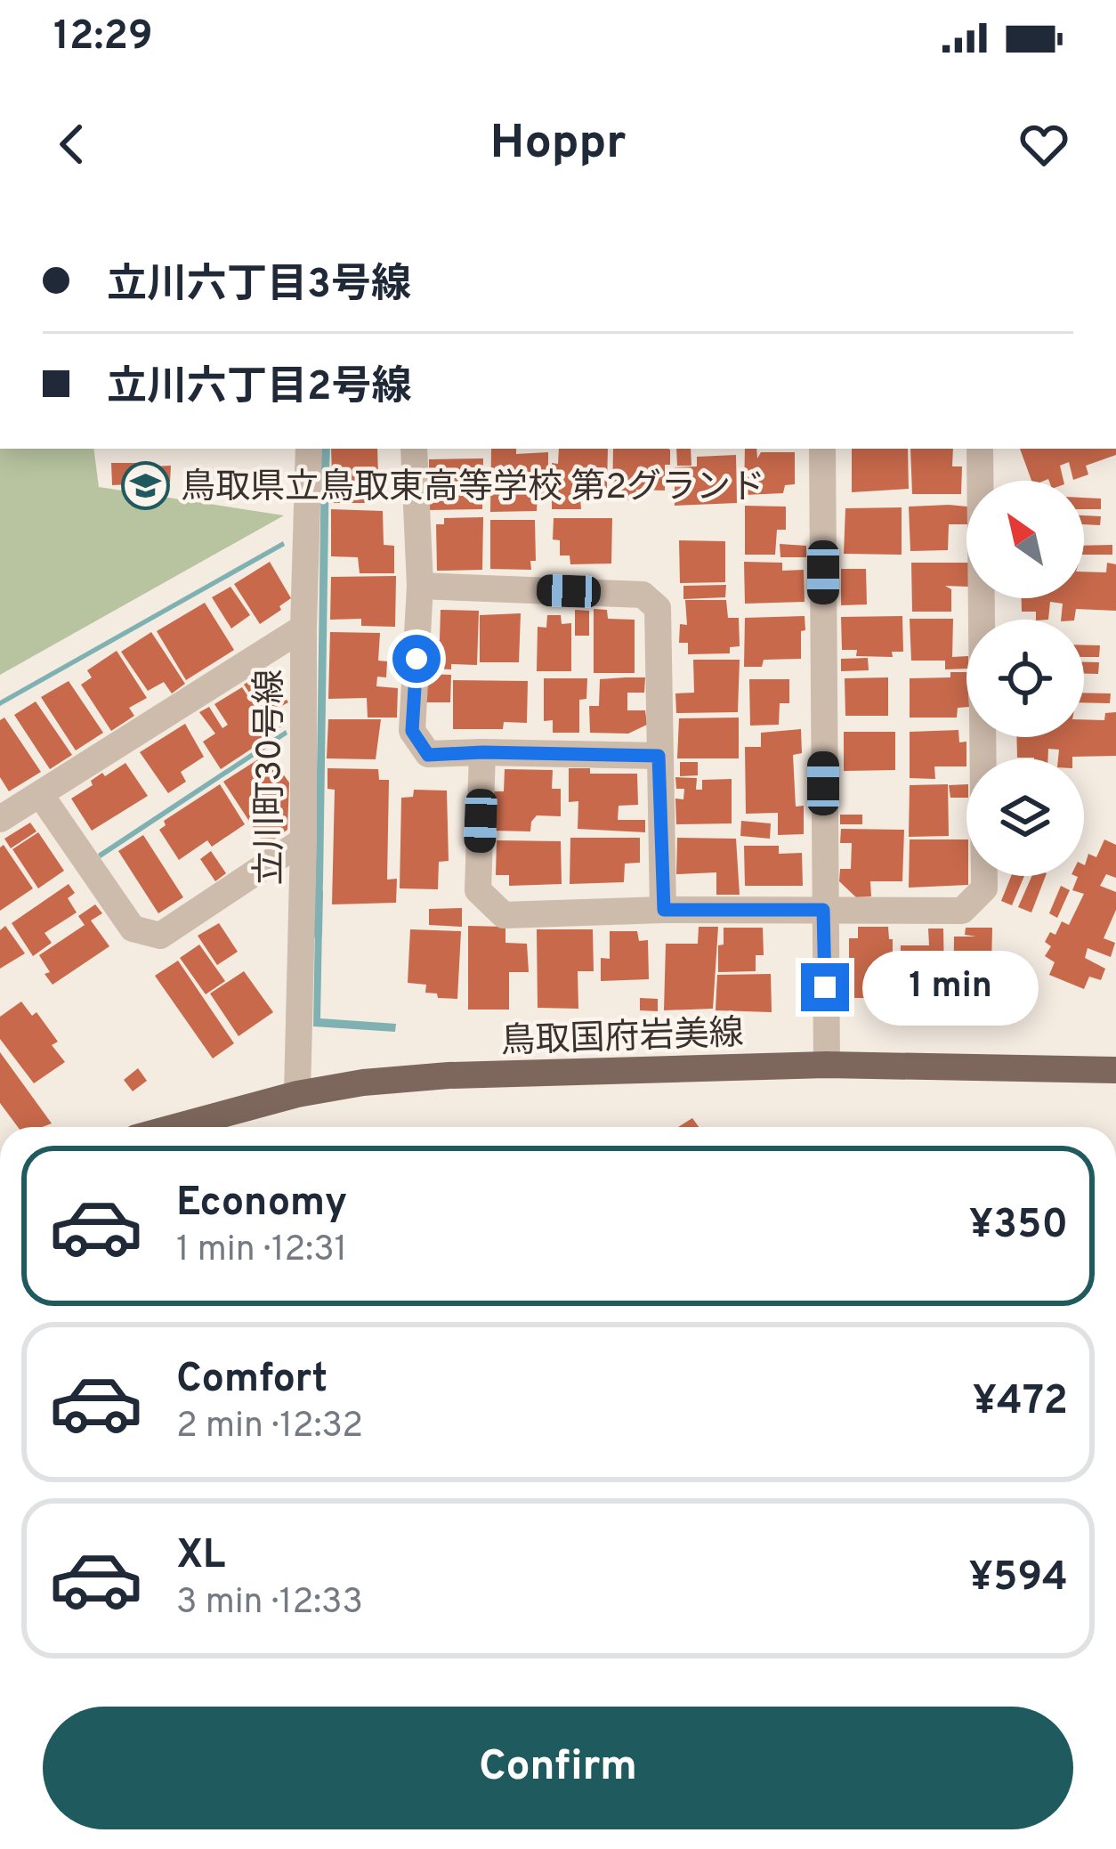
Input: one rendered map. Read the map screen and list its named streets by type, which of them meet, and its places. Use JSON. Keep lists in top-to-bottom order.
{
  "streets": {
    "main road": ["鳥取国府岩美線"],
    "street": ["立川町30号線"]
  },
  "crossings": [
    ["立川町30号線", "鳥取国府岩美線"]
  ],
  "places": {
    "school or university": ["鳥取県立鳥取東高等学校 第2グランド"]
  },
  "north": "top left",
  "page": {
    "status": "12:29",
    "header": "Hoppr",
    "banner": ["立川六丁目3号線", "立川六丁目2号線"],
    "bubble": "1 min",
    "list": [
      {
        "name": "Economy",
        "note": "1 min · 12:31",
        "value": "¥350"
      },
      {
        "name": "Comfort",
        "note": "2 min · 12:32",
        "value": "¥472"
      },
      {
        "name": "XL",
        "note": "3 min · 12:33",
        "value": "¥594"
      }
    ],
    "buttons": "Confirm"
  }
}
